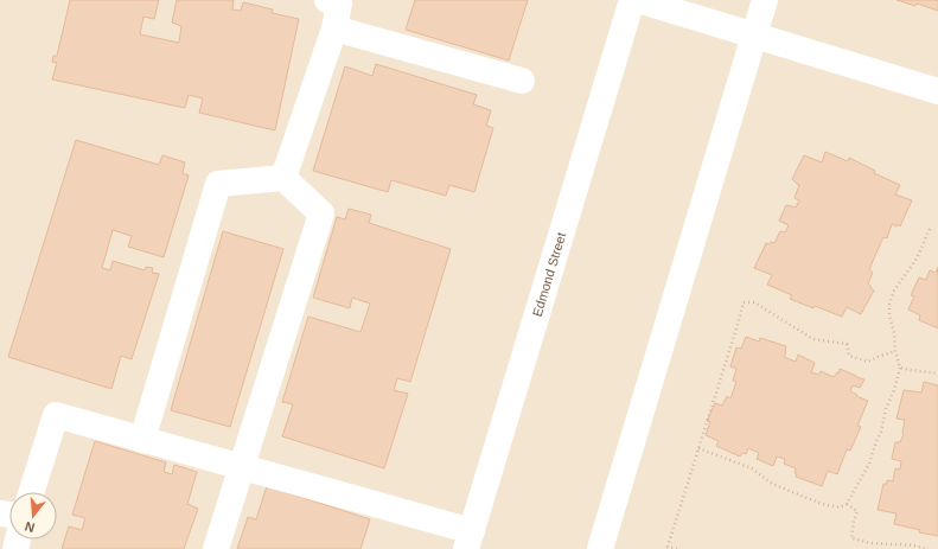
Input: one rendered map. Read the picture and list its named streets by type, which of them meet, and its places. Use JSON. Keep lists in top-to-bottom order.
{
  "streets": {
    "street": ["Edmond Street"]
  },
  "north": "bottom"
}
